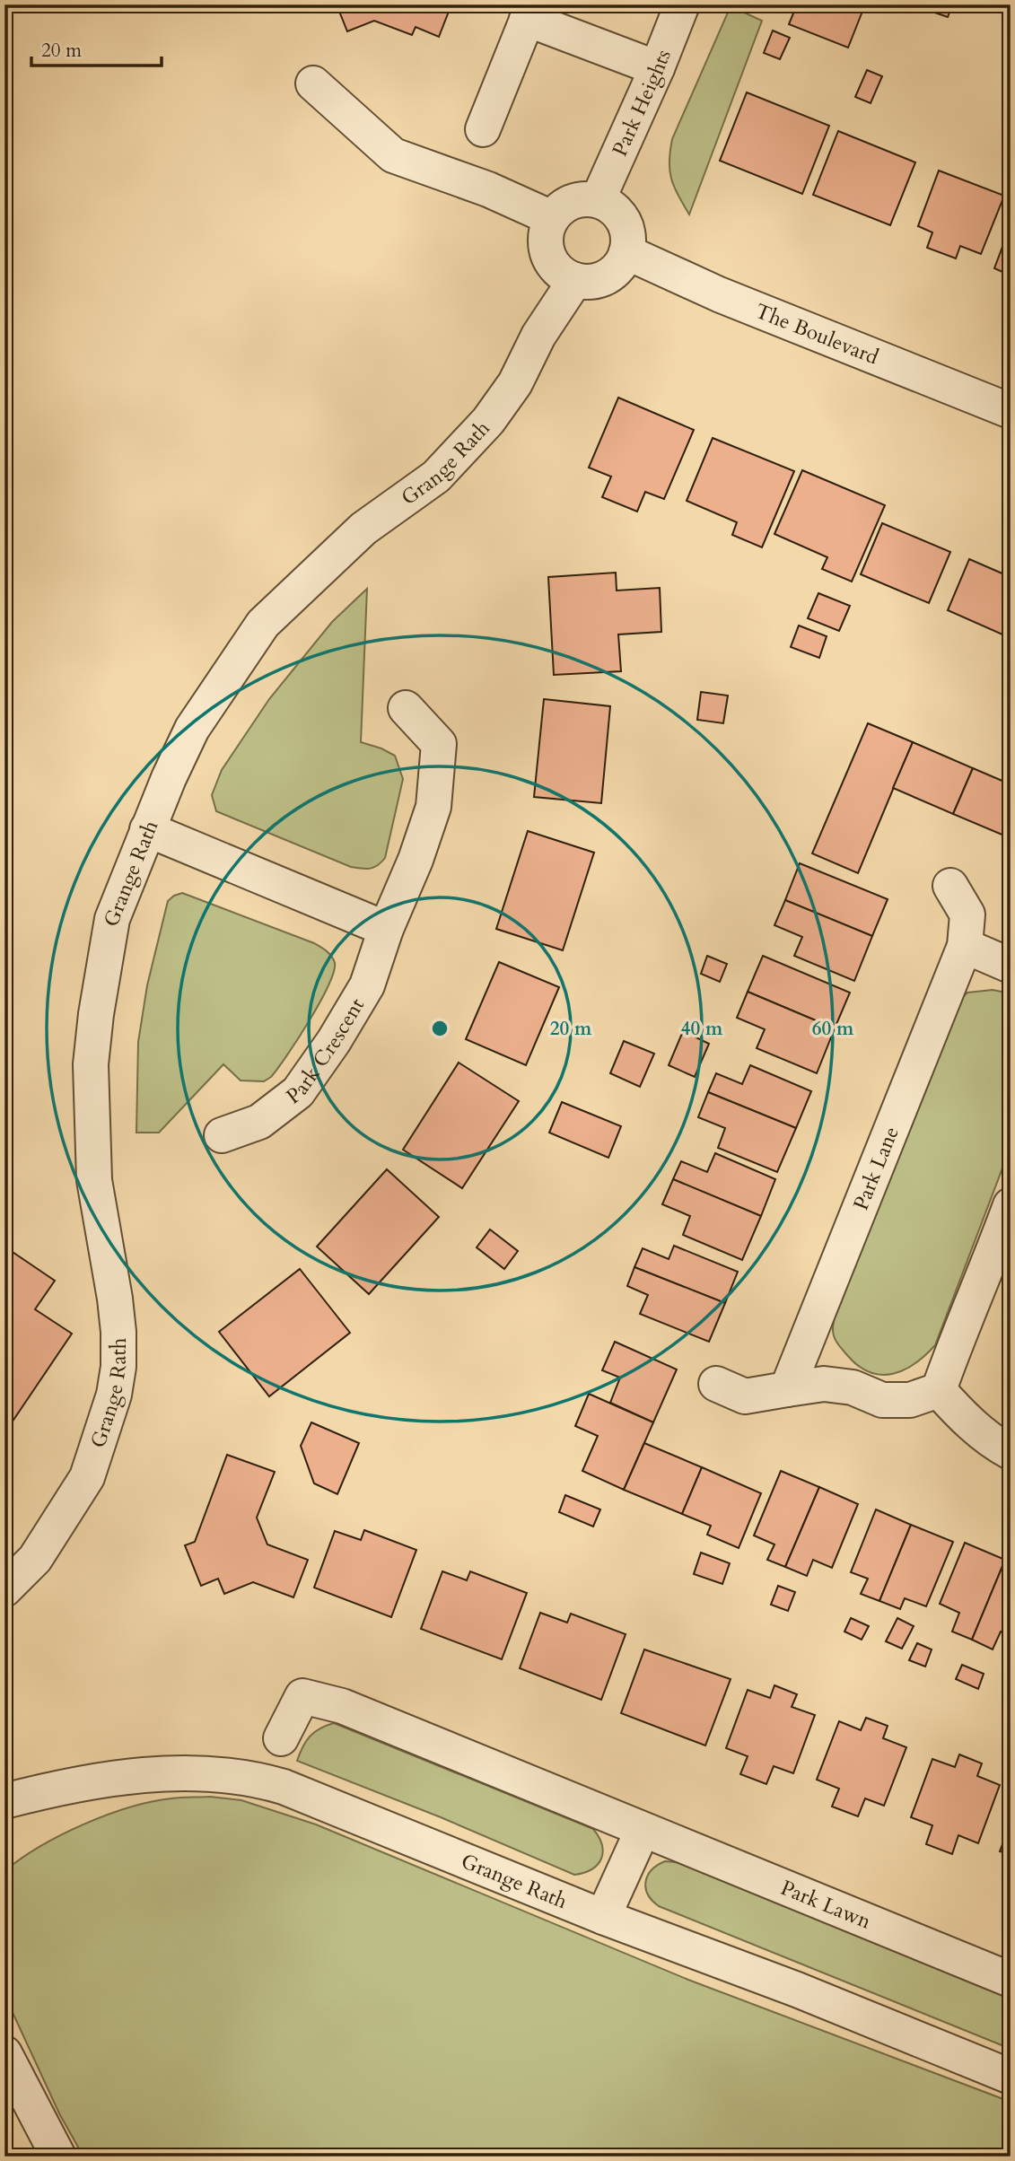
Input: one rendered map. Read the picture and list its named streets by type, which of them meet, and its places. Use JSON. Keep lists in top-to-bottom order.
{
  "streets": {
    "street": [
      "Park Heights",
      "The Boulevard",
      "Grange Rath",
      "Park Crescent",
      "Park Lane",
      "Park Lawn"
    ]
  },
  "crossings": [
    ["Park Heights", "The Boulevard"],
    ["Park Heights", "Grange Rath"],
    ["The Boulevard", "Grange Rath"]
  ],
  "scale_bar": "20 m",
  "rings": ["20 m", "40 m", "60 m"]
}
